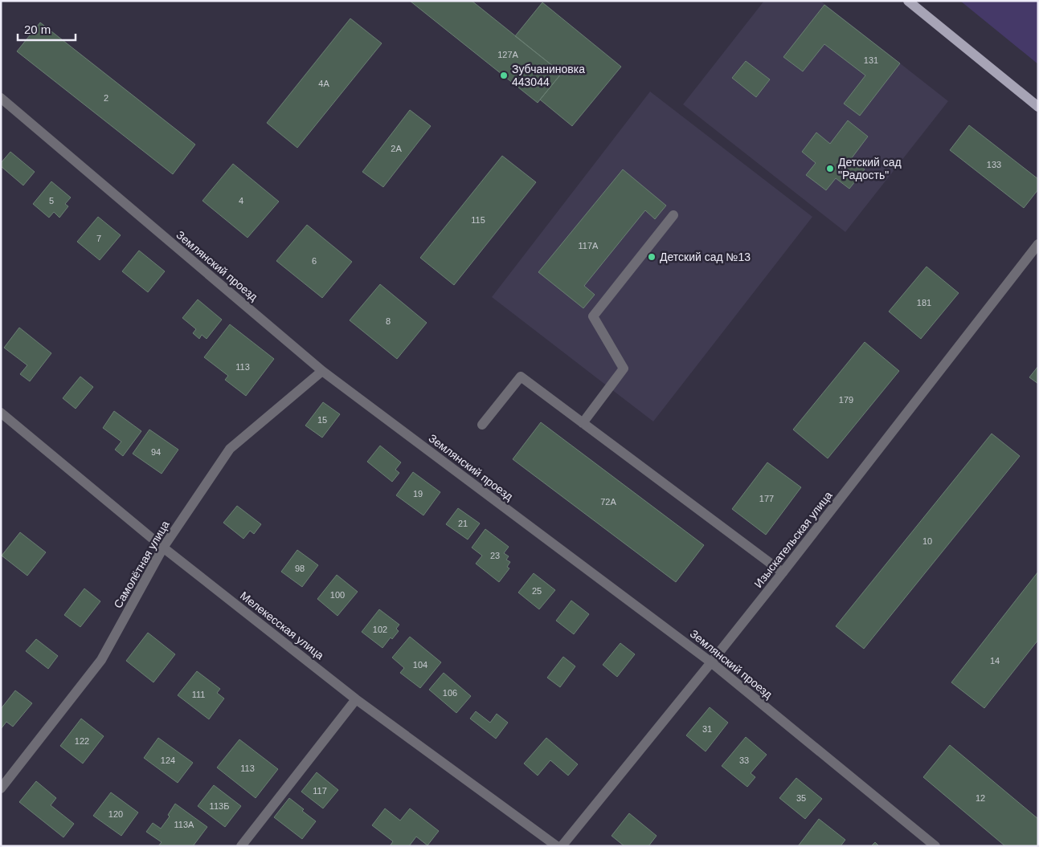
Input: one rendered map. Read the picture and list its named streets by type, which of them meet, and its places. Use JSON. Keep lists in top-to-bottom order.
{
  "streets": {
    "street": [
      "Землянский проезд",
      "Изыскательская улица",
      "Самолётная улица",
      "Мелекесская улица"
    ]
  },
  "crossings": [
    ["Землянский проезд", "Изыскательская улица"],
    ["Землянский проезд", "Самолётная улица"],
    ["Самолётная улица", "Мелекесская улица"]
  ],
  "places": ["Зубчаниновка 443044", "Детский сад \"Радость\"", "Детский сад №13"],
  "house_numbers": [
    "127А",
    "131",
    "4А",
    "2",
    "2А",
    "133",
    "5",
    "4",
    "115",
    "7",
    "117А",
    "6",
    "181",
    "8",
    "113",
    "179",
    "15",
    "94",
    "19",
    "177",
    "72А",
    "21",
    "10",
    "23",
    "98",
    "25",
    "100",
    "102",
    "14",
    "104",
    "106",
    "111",
    "31",
    "122",
    "124",
    "33",
    "113",
    "117",
    "35",
    "12",
    "113Б",
    "120",
    "113А"
  ],
  "scale_bar": "20 m"
}
